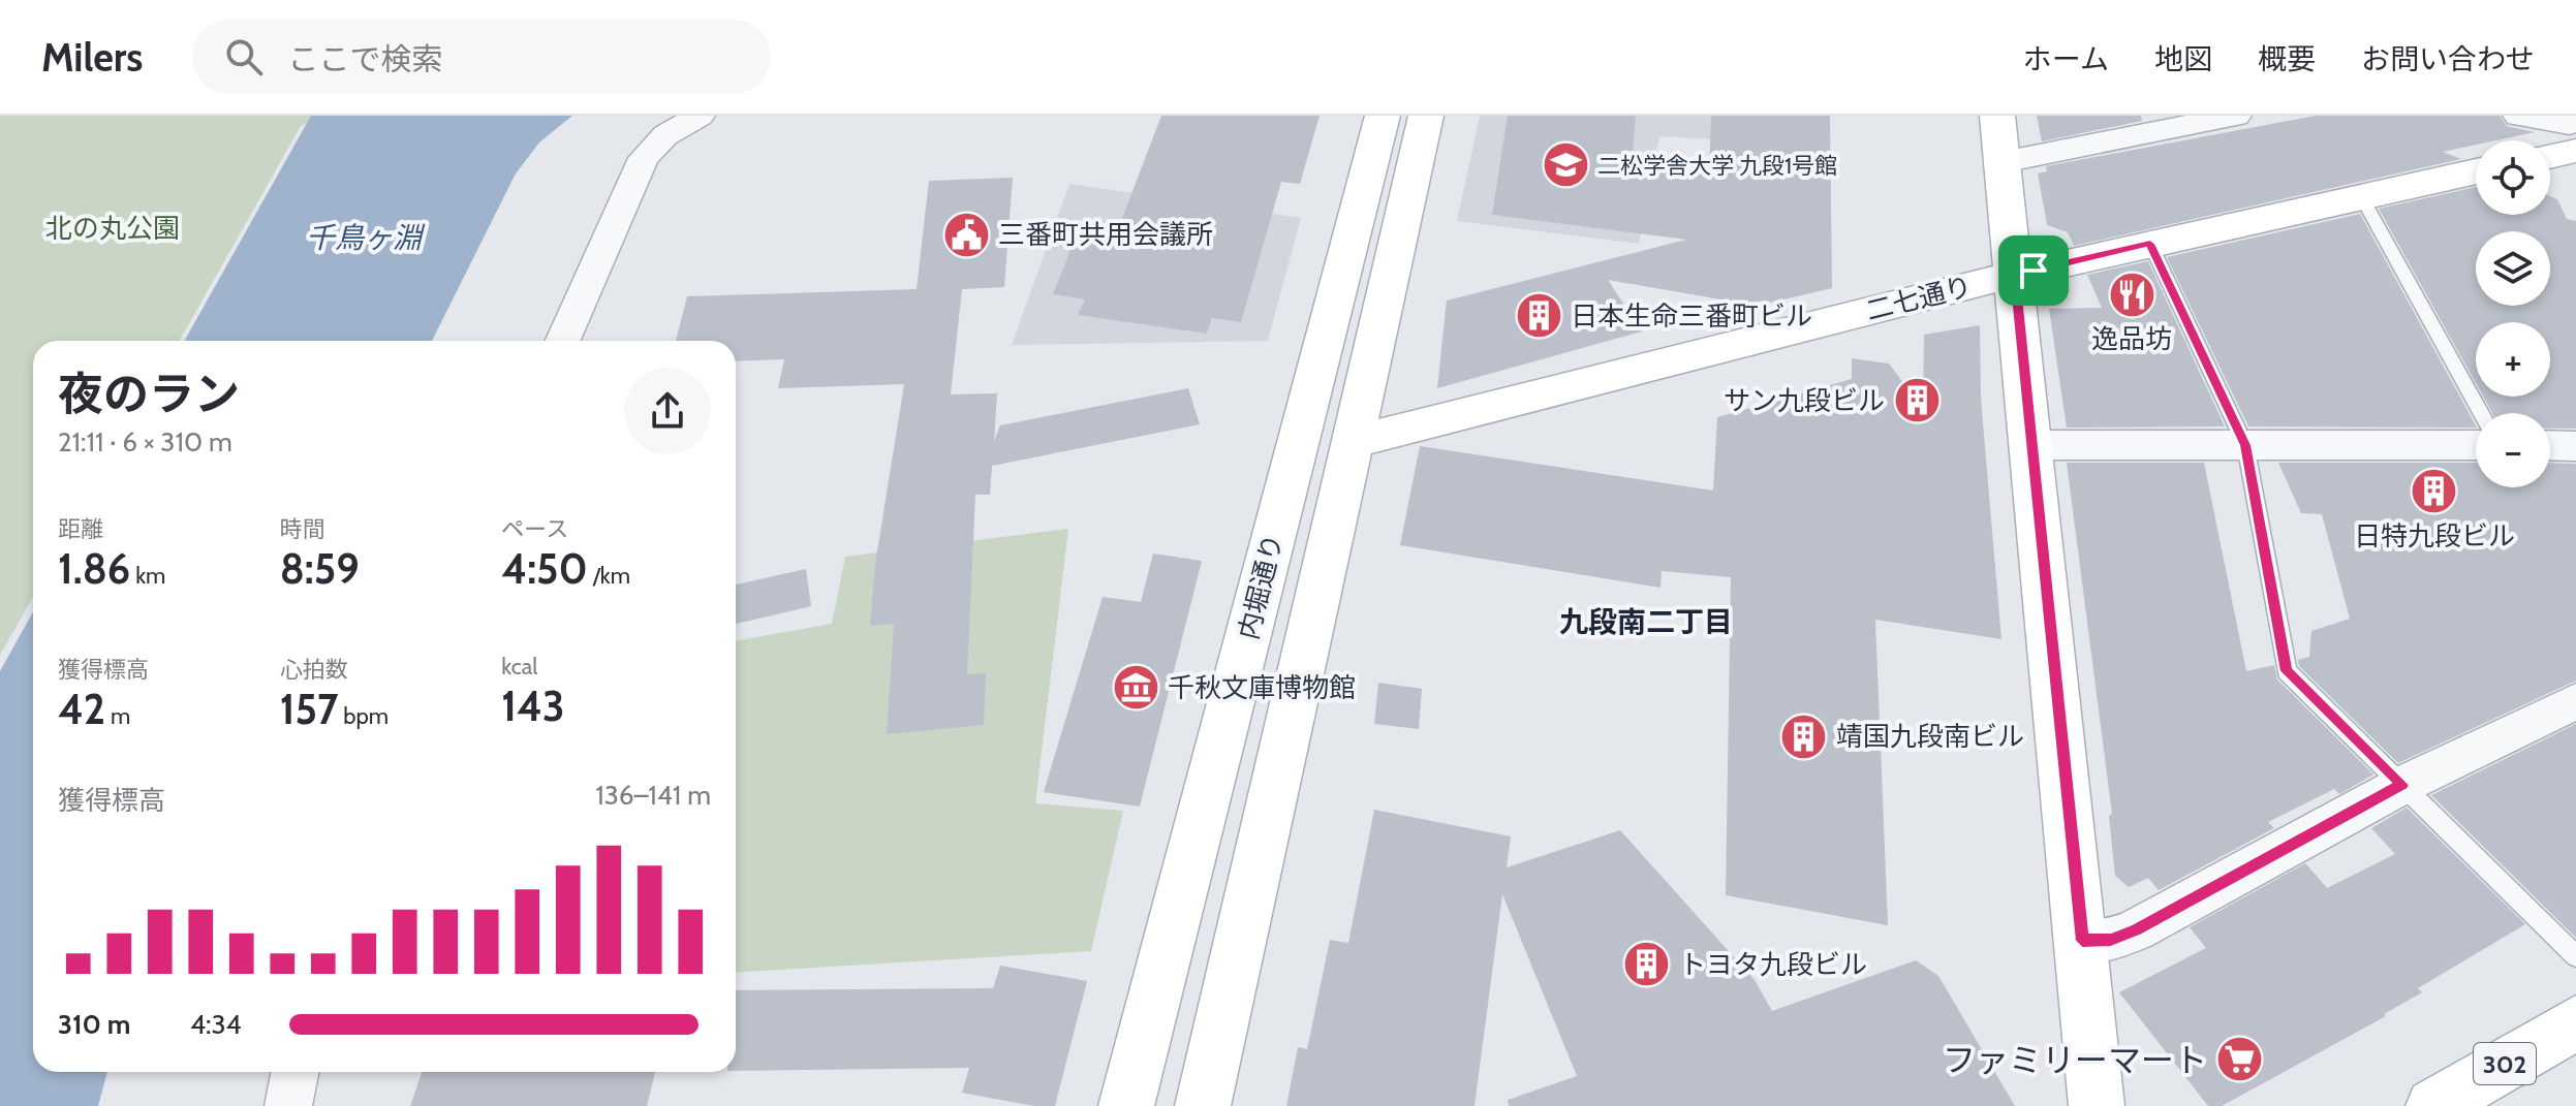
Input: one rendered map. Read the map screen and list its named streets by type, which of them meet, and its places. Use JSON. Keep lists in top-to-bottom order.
{
  "streets": {
    "street": ["二七通り", "内堀通り", "302"]
  },
  "crossings": [
    ["二七通り", "内堀通り"]
  ],
  "districts": ["九段南二丁目"],
  "water": ["千鳥ヶ淵"],
  "parks": ["北の丸公園"],
  "places": {
    "school or university": ["二松学舎大学 九段1号館"],
    "public building": ["三番町共用会議所"],
    "restaurant": ["逸品坊"],
    "building": [
      "日本生命三番町ビル",
      "サン九段ビル",
      "日特九段ビル",
      "靖国九段南ビル",
      "トヨタ九段ビル"
    ],
    "museum": ["千秋文庫博物館"],
    "supermarket": ["ファミリーマート"]
  },
  "page": {
    "header": "Milers",
    "search": "ここで検索",
    "nav": [
      "ホーム",
      "地図",
      "概要",
      "お問い合わせ"
    ],
    "map_buttons": ["+", "−"],
    "heading": ["夜のラン", "21:11 · 6 × 310 m"],
    "stats": [
      ["距離", "1.86 km"],
      ["時間", "8:59"],
      ["ペース", "4:50 /km"],
      ["獲得標高", "42 m"],
      ["心拍数", "157 bpm"],
      ["kcal", "143"]
    ],
    "chart": ["獲得標高", "136–141 m"],
    "list": [
      {
        "name": "310 m",
        "note": "4:34"
      }
    ]
  }
}
